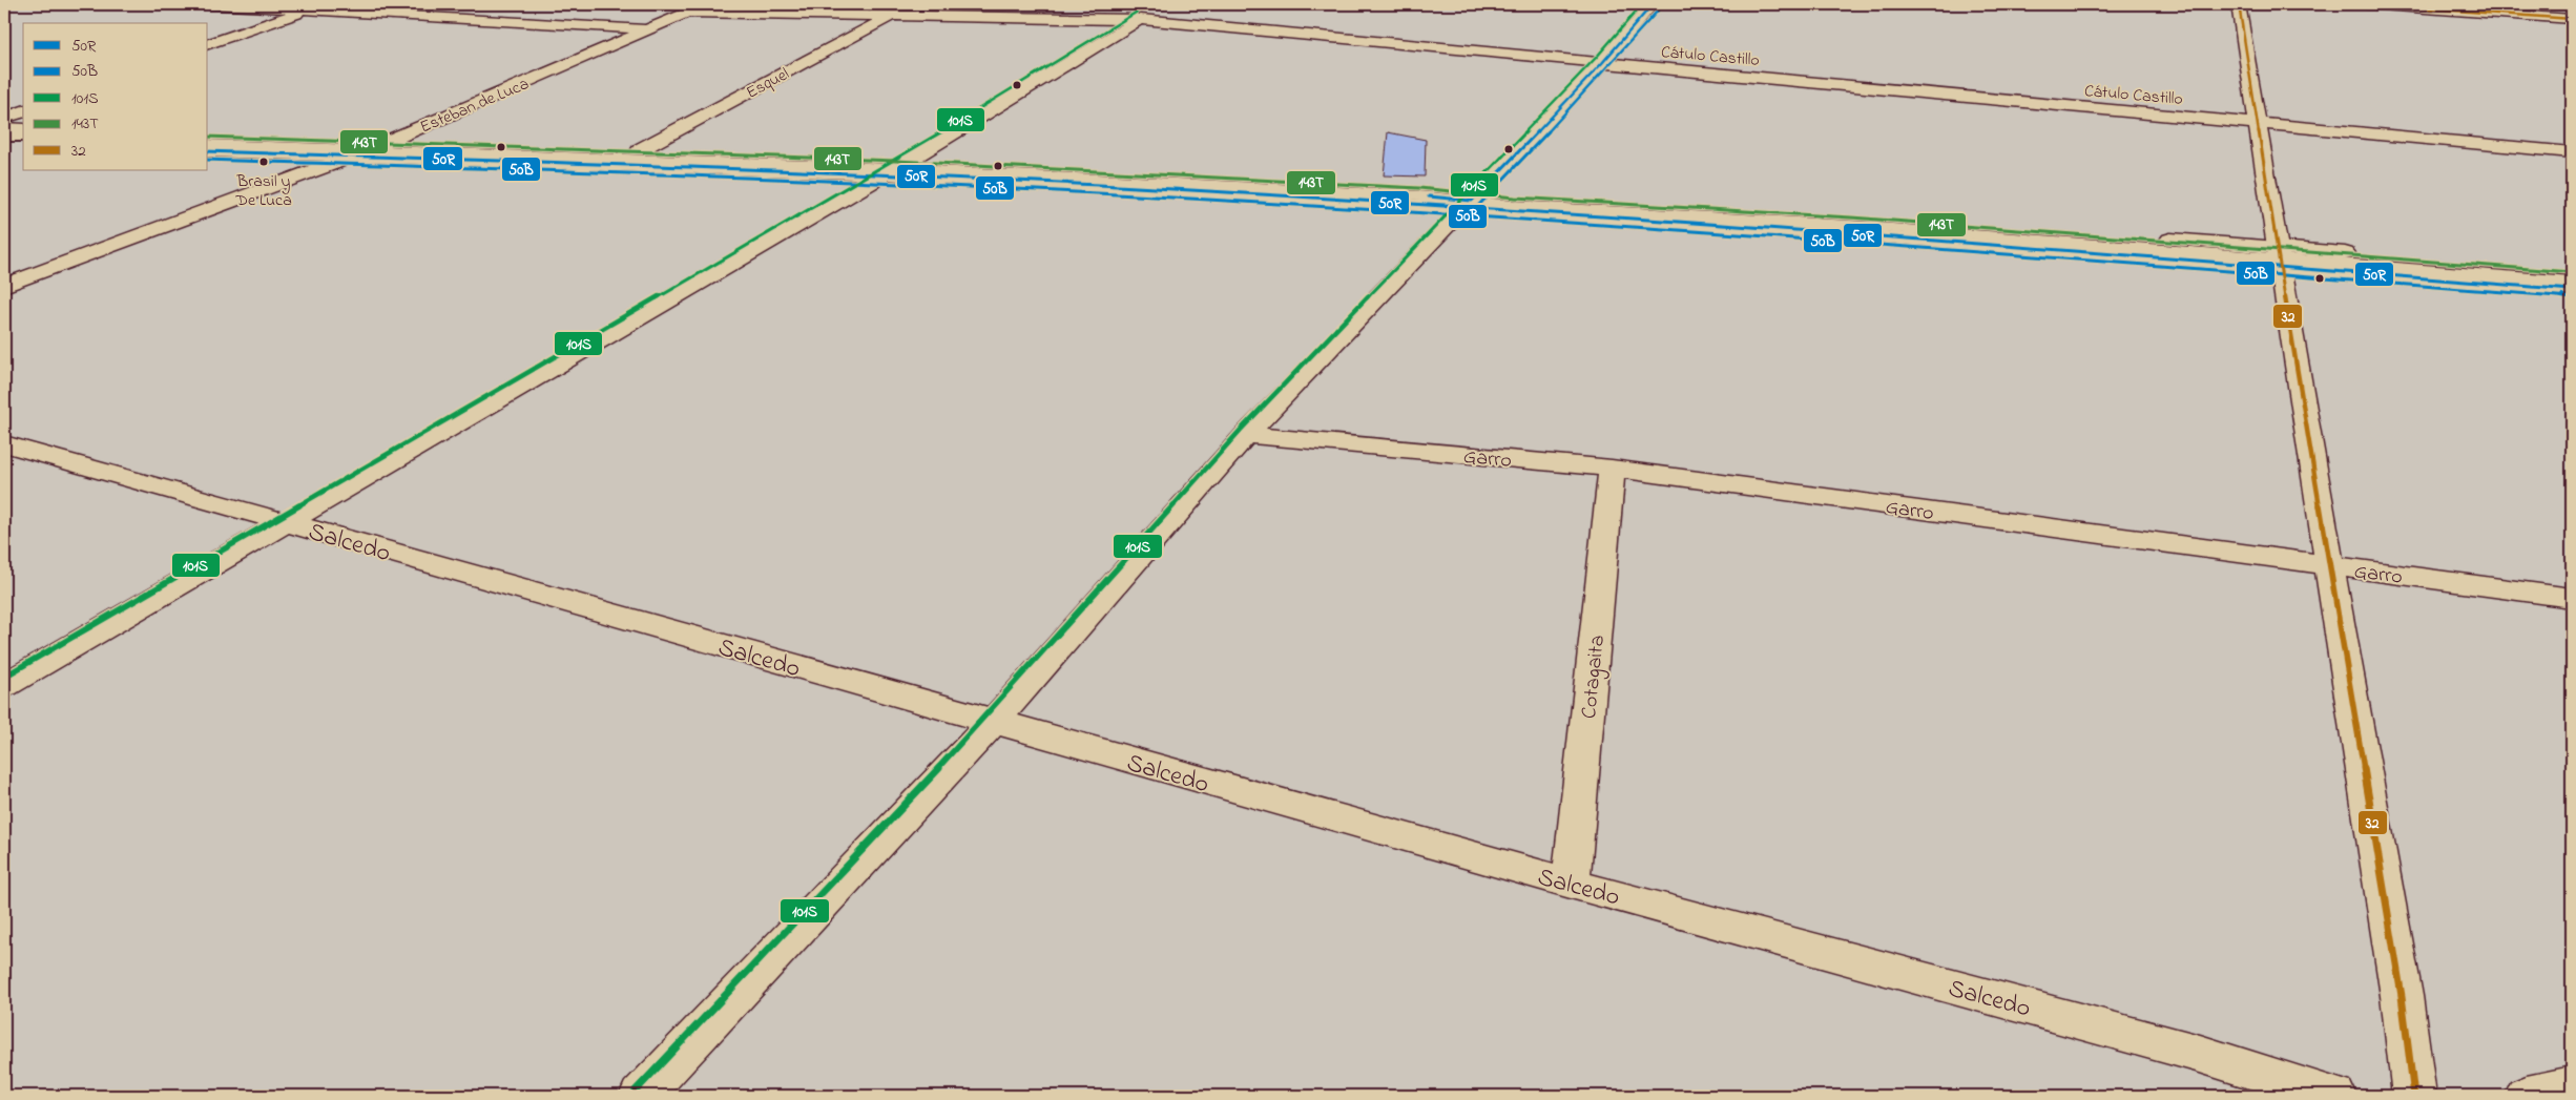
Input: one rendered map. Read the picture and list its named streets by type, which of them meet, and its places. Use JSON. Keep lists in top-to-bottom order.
{
  "streets": {
    "street": [
      "Cátulo Castillo",
      "Esquel",
      "Esteban de Luca",
      "Garro",
      "Salcedo",
      "Cotagaita"
    ]
  },
  "crossings": [
    ["Cátulo Castillo", "Esquel"],
    ["Cátulo Castillo", "Esteban de Luca"],
    ["Garro", "Cotagaita"],
    ["Salcedo", "Cotagaita"]
  ],
  "places": ["Brasil y De Luca"],
  "lines": [
    "transit line 50R",
    "transit line 101S",
    "transit line 32",
    "transit line 50B",
    "transit line 143T"
  ],
  "legend": [
    "50R",
    "50B",
    "101S",
    "143T",
    "32"
  ]
}
